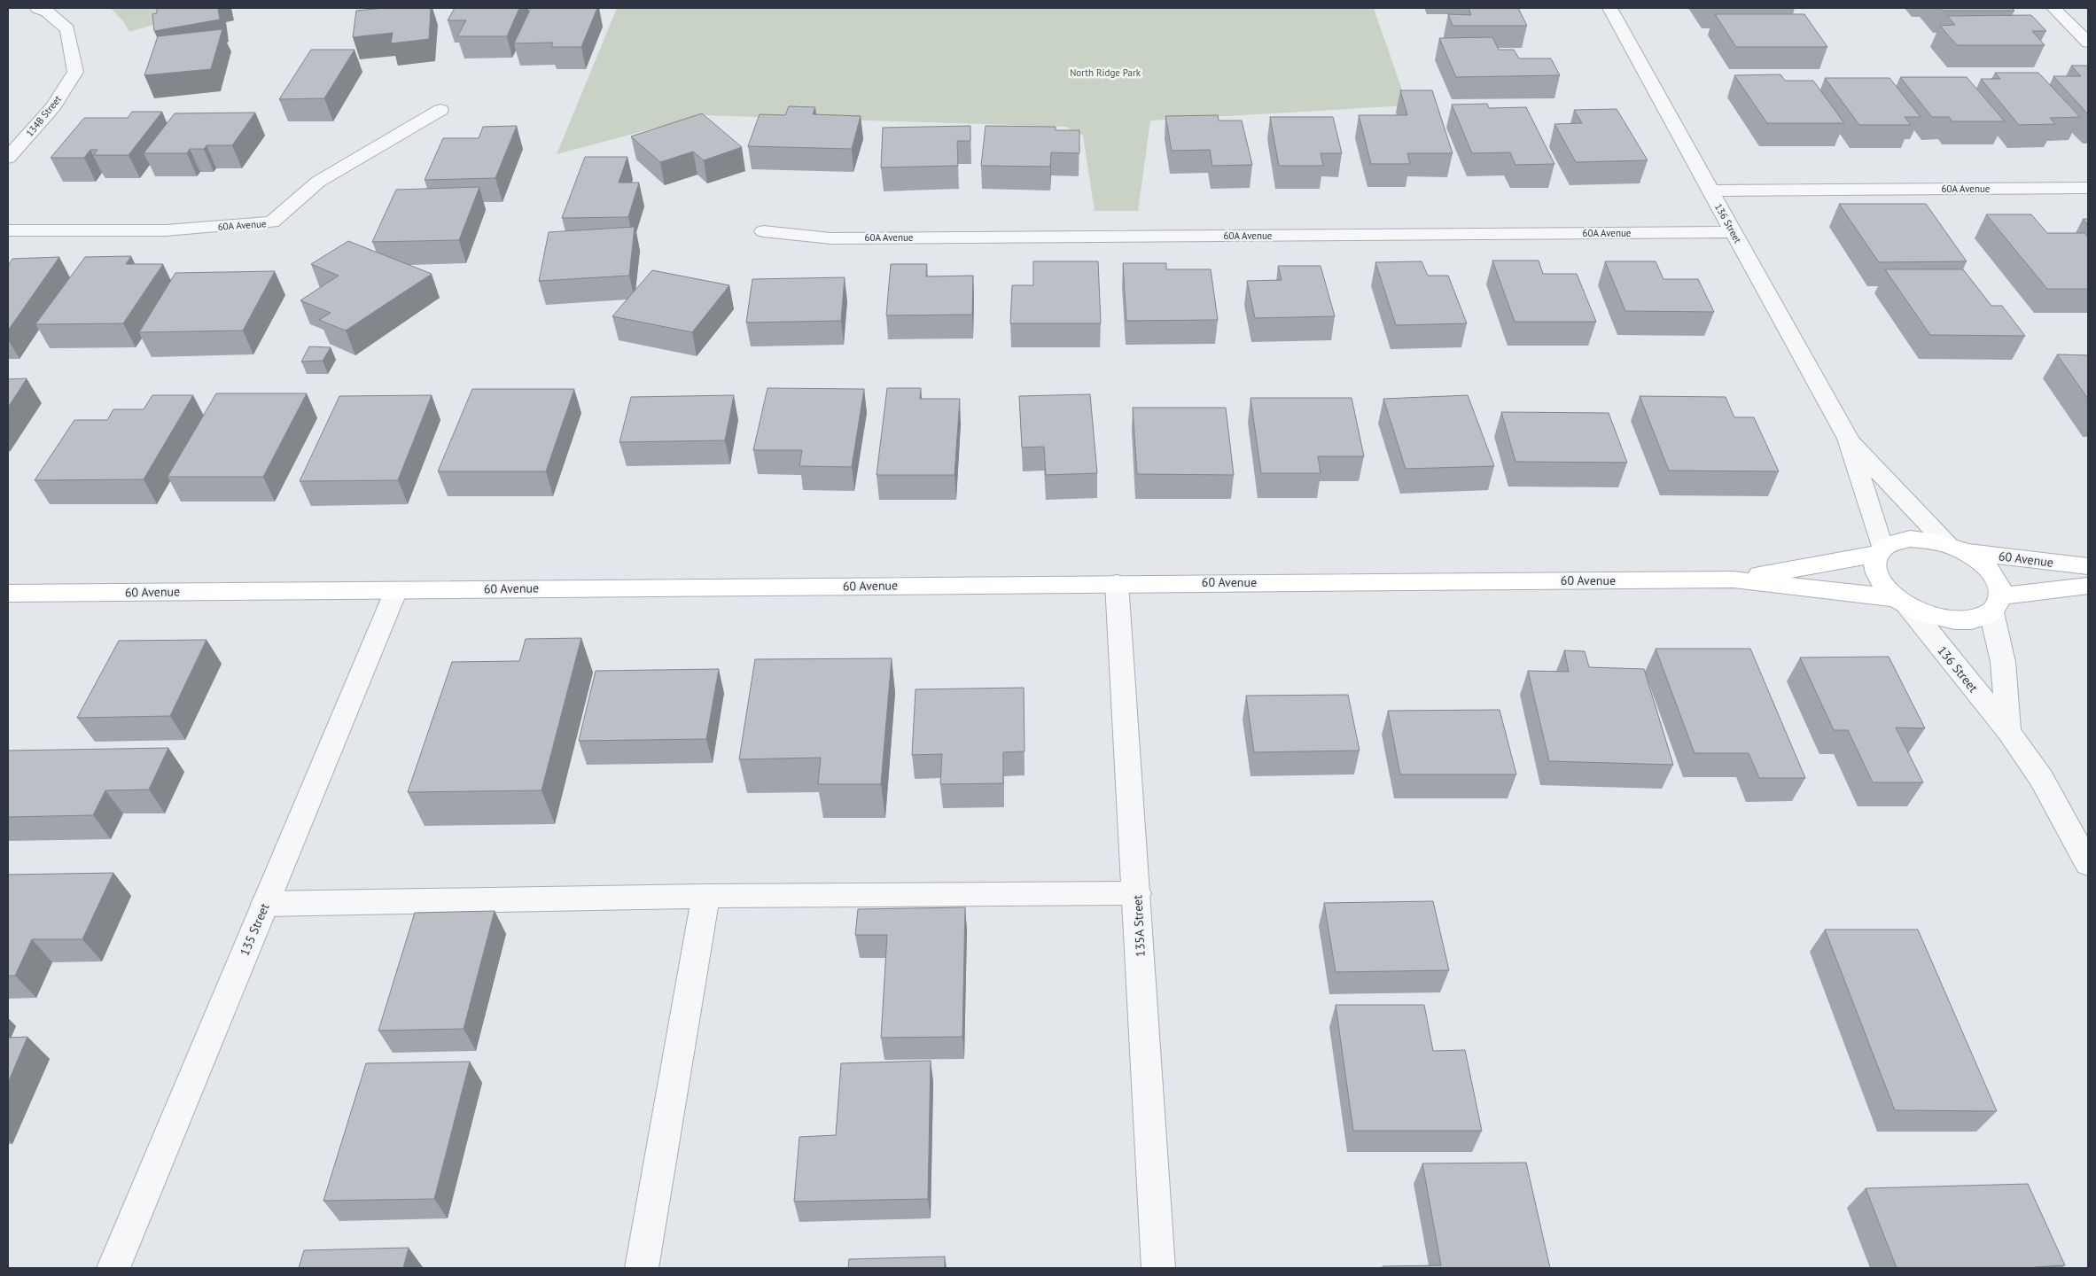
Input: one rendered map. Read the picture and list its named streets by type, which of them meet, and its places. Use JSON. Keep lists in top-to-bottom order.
{
  "streets": {
    "street": [
      "134B Street",
      "60A Avenue",
      "136 Street",
      "60 Avenue",
      "135A Street",
      "135 Street"
    ]
  },
  "crossings": [
    ["60A Avenue", "136 Street"],
    ["136 Street", "60 Avenue"],
    ["60 Avenue", "135A Street"],
    ["60 Avenue", "135 Street"]
  ],
  "parks": ["North Ridge Park"]
}
